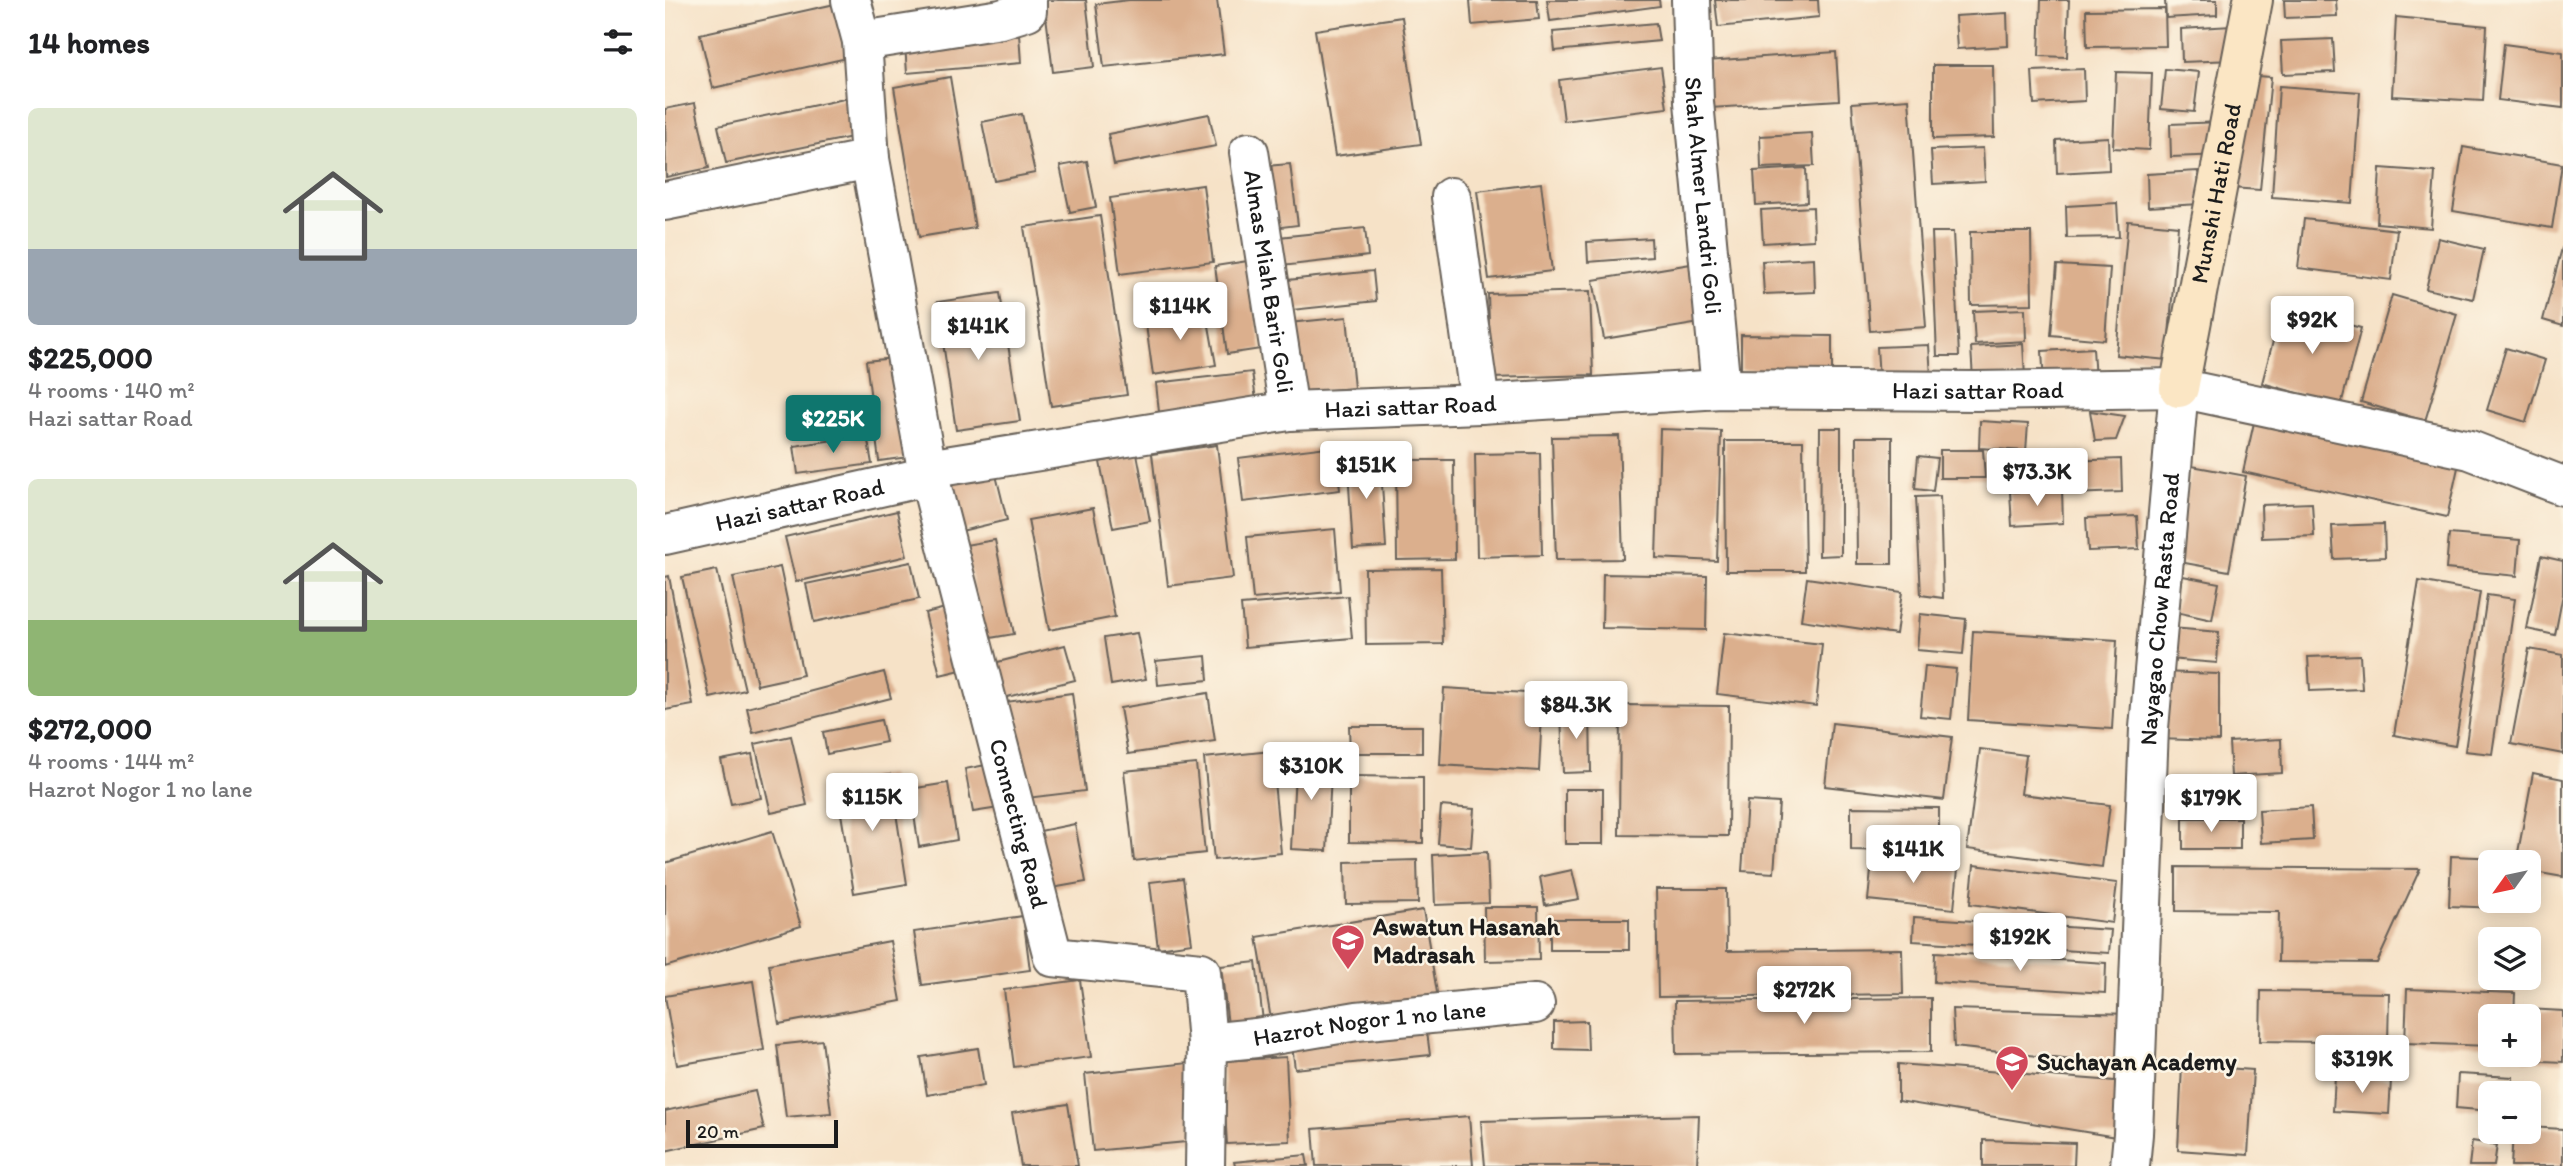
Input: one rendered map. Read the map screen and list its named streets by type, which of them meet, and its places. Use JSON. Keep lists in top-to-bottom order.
{
  "streets": {
    "street": [
      "Munshi Hati Road",
      "Shah Almer Landri Goli",
      "Almas Miah Barir Goli",
      "Hazi sattar Road",
      "Nayagao Chow Rasta Road",
      "Connecting Road",
      "Hazrot Nogor 1 no lane"
    ]
  },
  "crossings": [
    ["Munshi Hati Road", "Hazi sattar Road"],
    ["Munshi Hati Road", "Nayagao Chow Rasta Road"],
    ["Shah Almer Landri Goli", "Hazi sattar Road"],
    ["Almas Miah Barir Goli", "Hazi sattar Road"],
    ["Hazi sattar Road", "Nayagao Chow Rasta Road"],
    ["Hazi sattar Road", "Connecting Road"],
    ["Connecting Road", "Hazrot Nogor 1 no lane"]
  ],
  "places": {
    "school or university": ["Aswatun Hasanah Madrasah", "Suchayan Academy"]
  },
  "scale_bar": "20 m",
  "north": "bottom left",
  "page": {
    "heading": "14 homes",
    "list": [
      {
        "name": "$225,000",
        "note": "4 rooms · 140 m² · Hazi sattar Road"
      },
      {
        "name": "$272,000",
        "note": "4 rooms · 144 m² · Hazrot Nogor 1 no lane"
      }
    ],
    "price": [
      "$114K",
      "$92K",
      "$141K",
      "$225K",
      "$151K",
      "$73.3K",
      "$84.3K",
      "$310K",
      "$115K",
      "$179K",
      "$141K",
      "$192K",
      "$272K",
      "$319K"
    ],
    "map_buttons": ["+", "−"],
    "scale": "20 m"
  }
}
